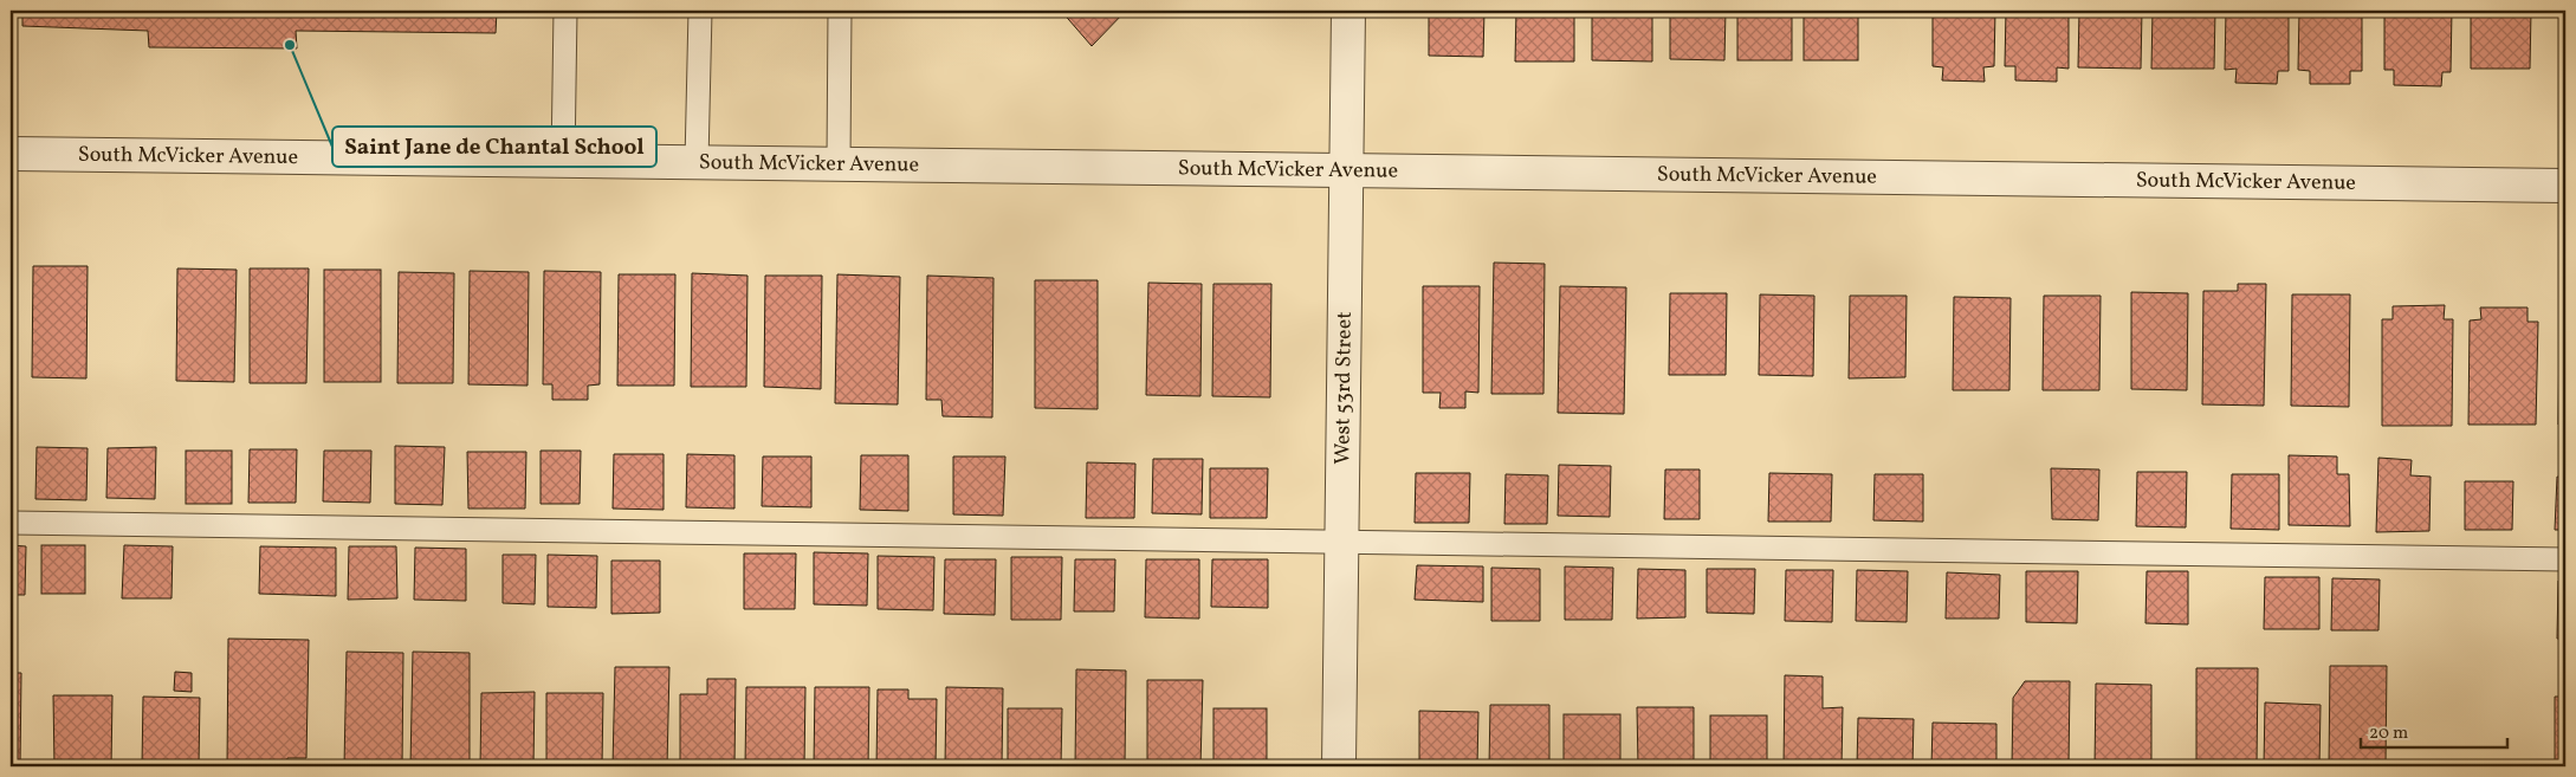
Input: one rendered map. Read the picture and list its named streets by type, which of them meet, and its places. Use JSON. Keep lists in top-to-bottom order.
{
  "streets": {
    "street": ["South McVicker Avenue", "West 53rd Street"]
  },
  "crossings": [
    ["South McVicker Avenue", "West 53rd Street"]
  ],
  "places": ["Saint Jane de Chantal School"],
  "scale_bar": "20 m"
}
